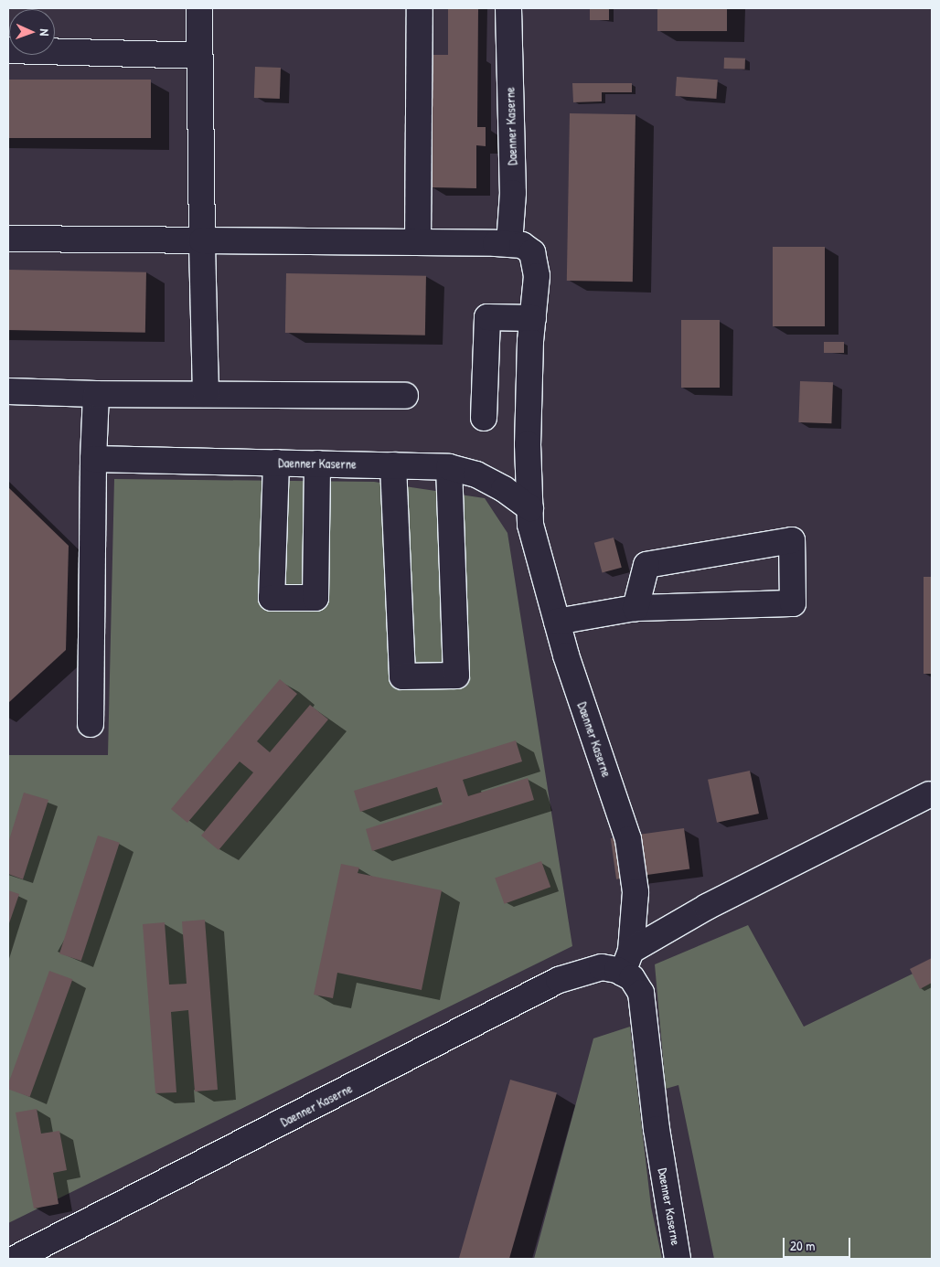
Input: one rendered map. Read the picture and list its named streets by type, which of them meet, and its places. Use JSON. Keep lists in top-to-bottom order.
{
  "streets": {
    "street": ["Daenner Kaserne"]
  },
  "scale_bar": "20 m",
  "north": "right"
}
